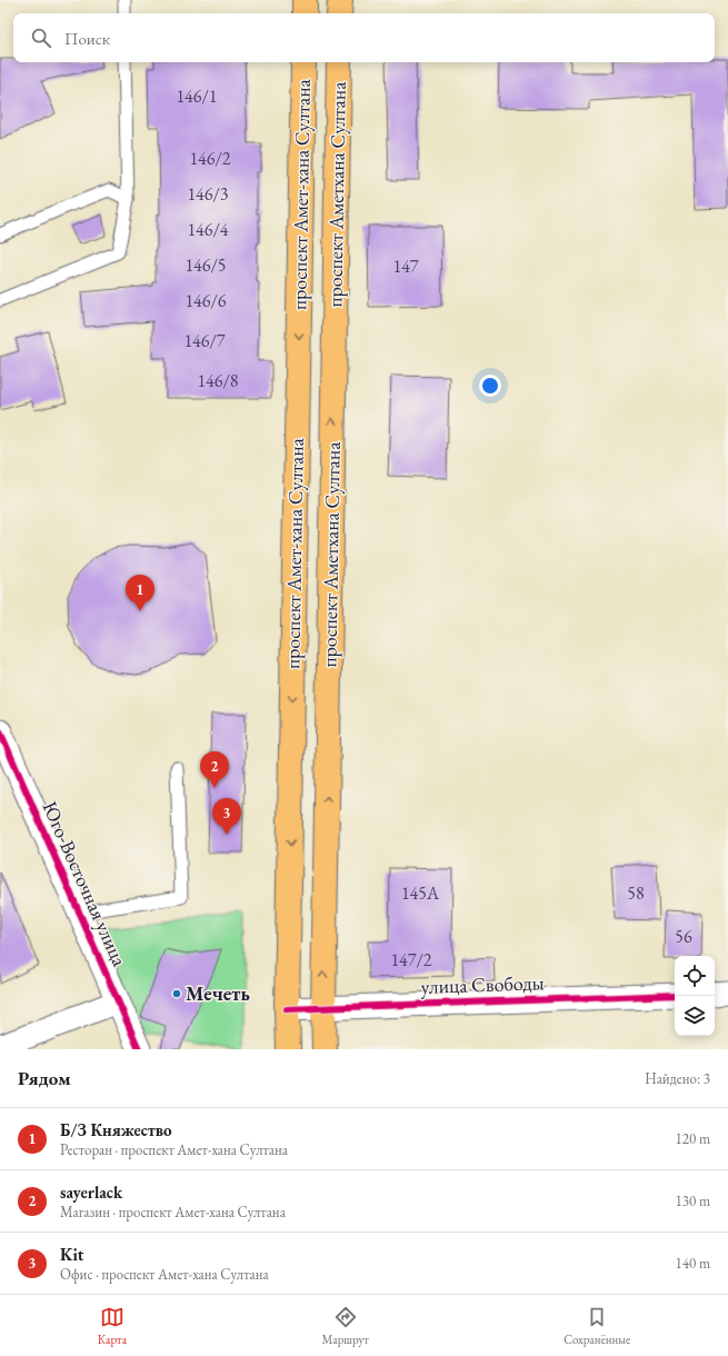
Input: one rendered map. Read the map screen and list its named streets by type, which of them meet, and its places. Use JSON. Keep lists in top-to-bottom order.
{
  "streets": {
    "main road": ["проспект Амет-хана Султана", "проспект Аметхана Султана"],
    "street": ["Юго-Восточная улица", "улица Свободы"]
  },
  "crossings": [
    ["проспект Амет-хана Султана", "улица Свободы"],
    ["проспект Аметхана Султана", "улица Свободы"]
  ],
  "one_way": ["проспект Амет-хана Султана", "проспект Аметхана Султана"],
  "places": ["Мечеть"],
  "house_numbers": [
    "146/1",
    "146/2",
    "146/3",
    "146/4",
    "146/5",
    "147",
    "146/6",
    "146/7",
    "146/8",
    "145А",
    "58",
    "56",
    "147/2"
  ],
  "page": {
    "search": "Поиск",
    "pins": ["1", "2", "3"],
    "heading": ["Рядом", "Найдено: 3"],
    "list": [
      {
        "mark": "1",
        "name": "Б/З Княжество",
        "note": "Ресторан · проспект Амет-хана Султана",
        "value": "120 m"
      },
      {
        "mark": "2",
        "name": "sayerlack",
        "note": "Магазин · проспект Амет-хана Султана",
        "value": "130 m"
      },
      {
        "mark": "3",
        "name": "Kit",
        "note": "Офис · проспект Амет-хана Султана",
        "value": "140 m"
      }
    ],
    "nav": ["Карта", "Маршрут", "Сохранённые"]
  }
}
